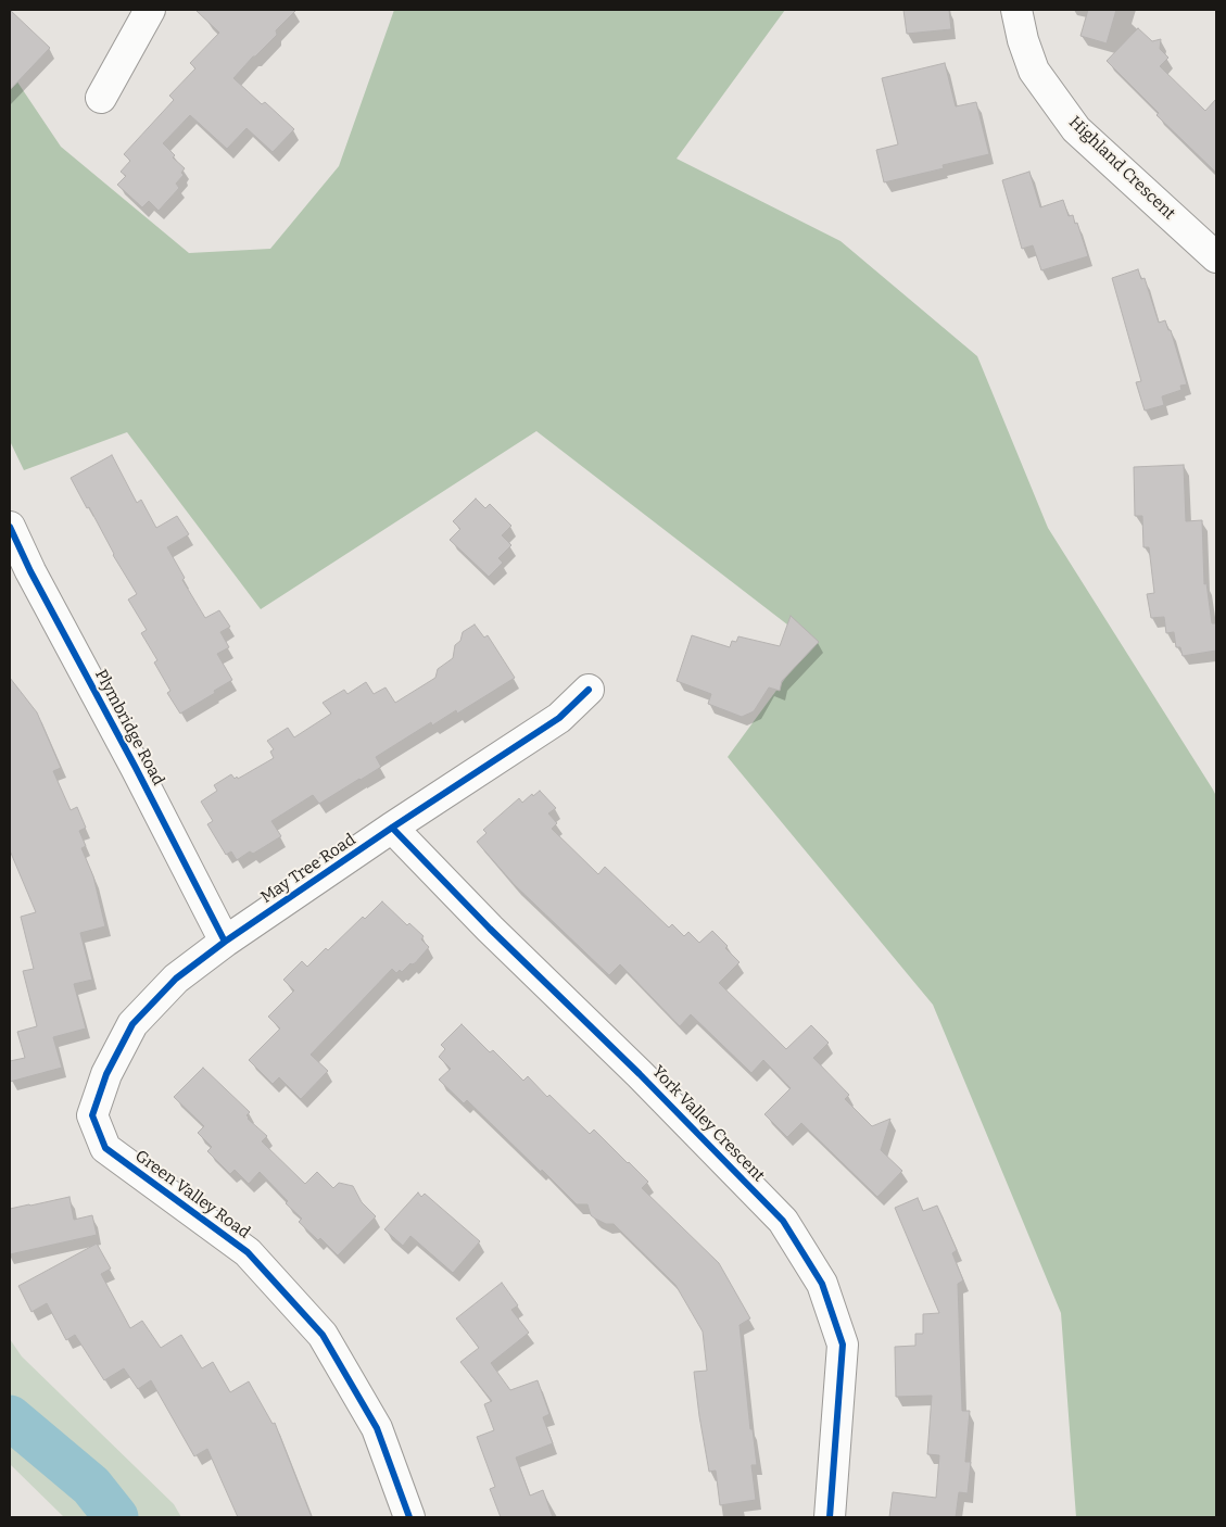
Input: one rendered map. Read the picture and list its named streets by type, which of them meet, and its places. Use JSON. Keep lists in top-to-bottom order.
{
  "streets": {
    "street": [
      "Highland Crescent",
      "Plymbridge Road",
      "May Tree Road",
      "York Valley Crescent",
      "Green Valley Road"
    ]
  },
  "crossings": [
    ["Plymbridge Road", "May Tree Road"],
    ["May Tree Road", "York Valley Crescent"],
    ["May Tree Road", "Green Valley Road"]
  ]
}
